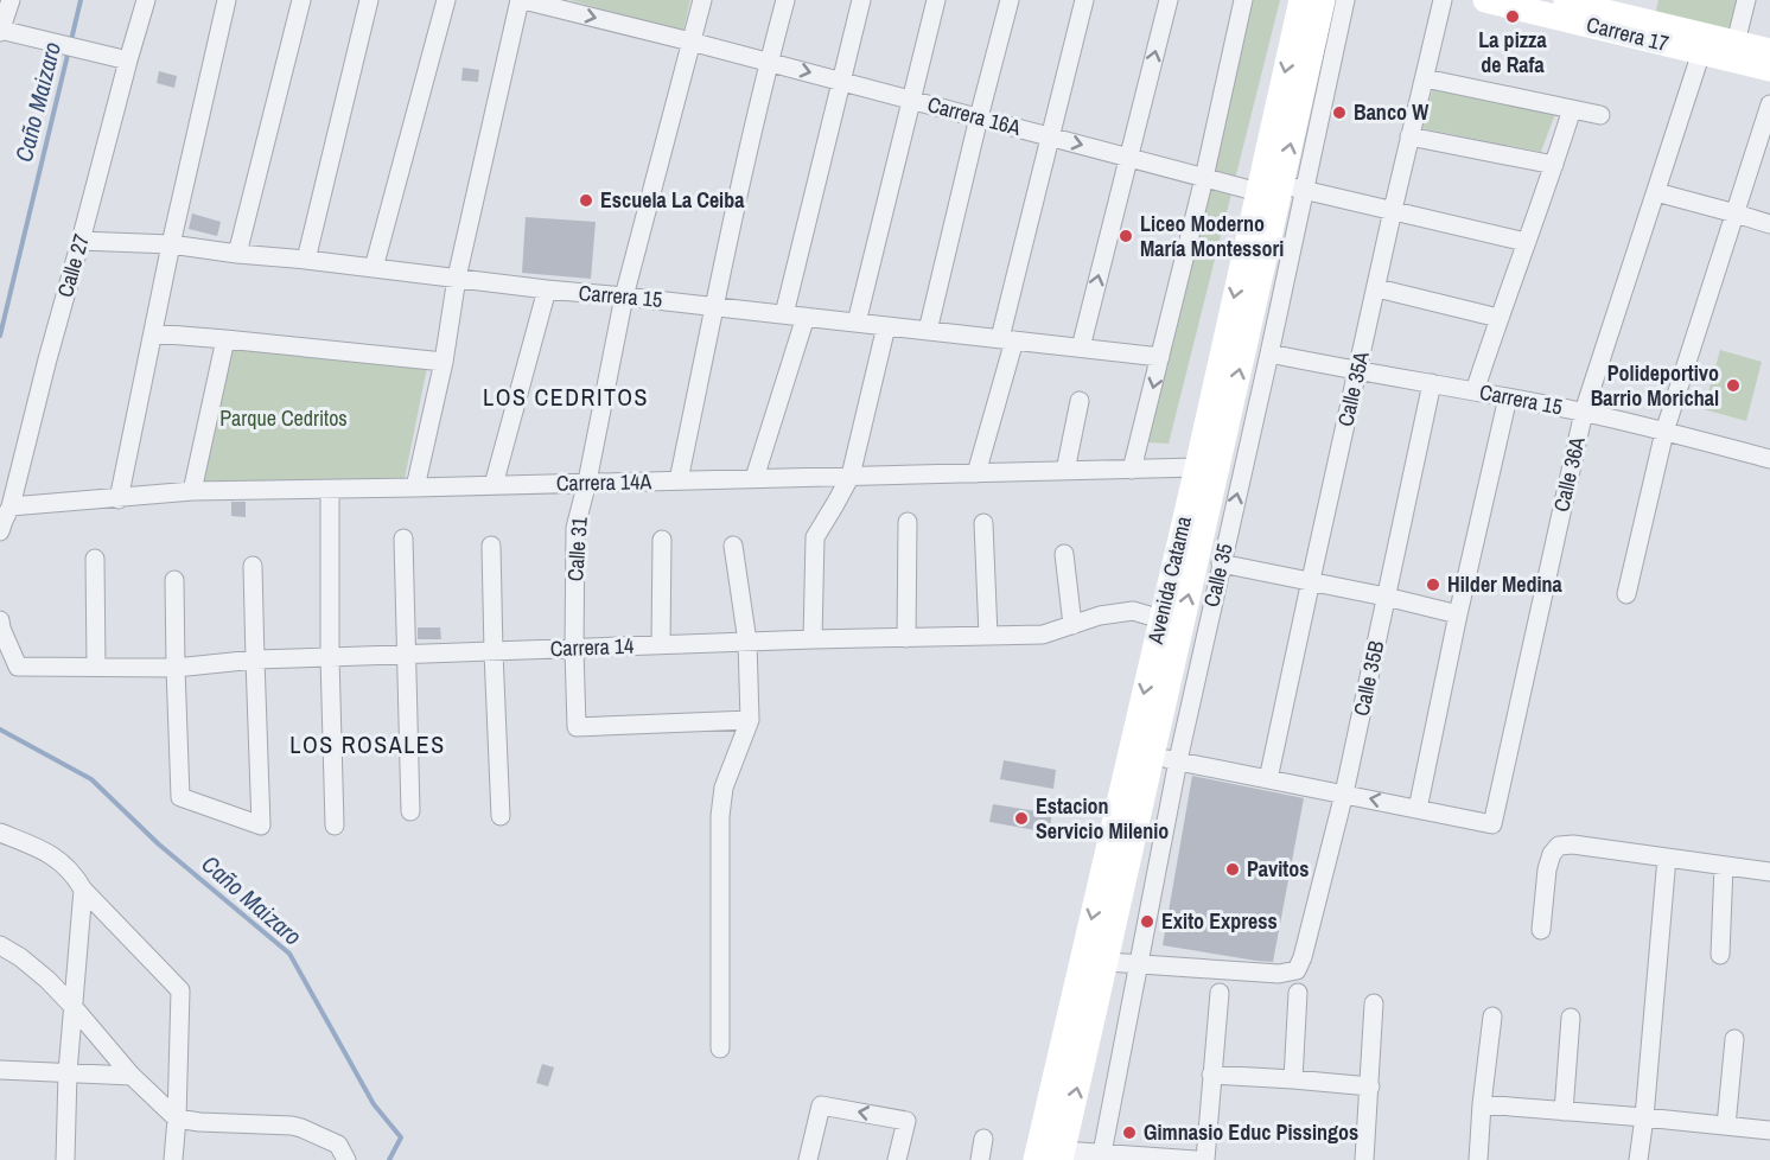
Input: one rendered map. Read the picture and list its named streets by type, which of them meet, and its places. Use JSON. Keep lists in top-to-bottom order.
{
  "streets": {
    "main road": ["Carrera 17", "Avenida Catama"],
    "street": [
      "Carrera 16A",
      "Calle 27",
      "Carrera 15",
      "Calle 35A",
      "Calle 36A",
      "Carrera 14A",
      "Calle 31",
      "Calle 35",
      "Carrera 14",
      "Calle 35B"
    ]
  },
  "crossings": [
    ["Carrera 17", "Calle 36A"],
    ["Carrera 16A", "Calle 35A"],
    ["Carrera 16A", "Calle 31"],
    ["Carrera 16A", "Calle 35"],
    ["Carrera 16A", "Avenida Catama"],
    ["Calle 27", "Carrera 15"],
    ["Calle 27", "Carrera 14A"],
    ["Carrera 15", "Calle 35A"],
    ["Carrera 15", "Calle 36A"],
    ["Carrera 15", "Calle 31"],
    ["Carrera 15", "Calle 35"],
    ["Carrera 15", "Calle 35B"],
    ["Carrera 14A", "Calle 31"],
    ["Carrera 14A", "Avenida Catama"],
    ["Calle 31", "Carrera 14"],
    ["Calle 35", "Avenida Catama"],
    ["Calle 35", "Calle 35B"],
    ["Avenida Catama", "Carrera 14"]
  ],
  "districts": ["LOS CEDRITOS", "LOS ROSALES"],
  "water": ["Caño Maizaro"],
  "parks": ["Parque Cedritos"],
  "places": [
    "La pizza de Rafa",
    "Banco W",
    "Escuela La Ceiba",
    "Liceo Moderno María Montessori",
    "Polideportivo Barrio Morichal",
    "Hilder Medina",
    "Estacion Servicio Milenio",
    "Pavitos",
    "Exito Express",
    "Gimnasio Educ Pissingos"
  ]
}
